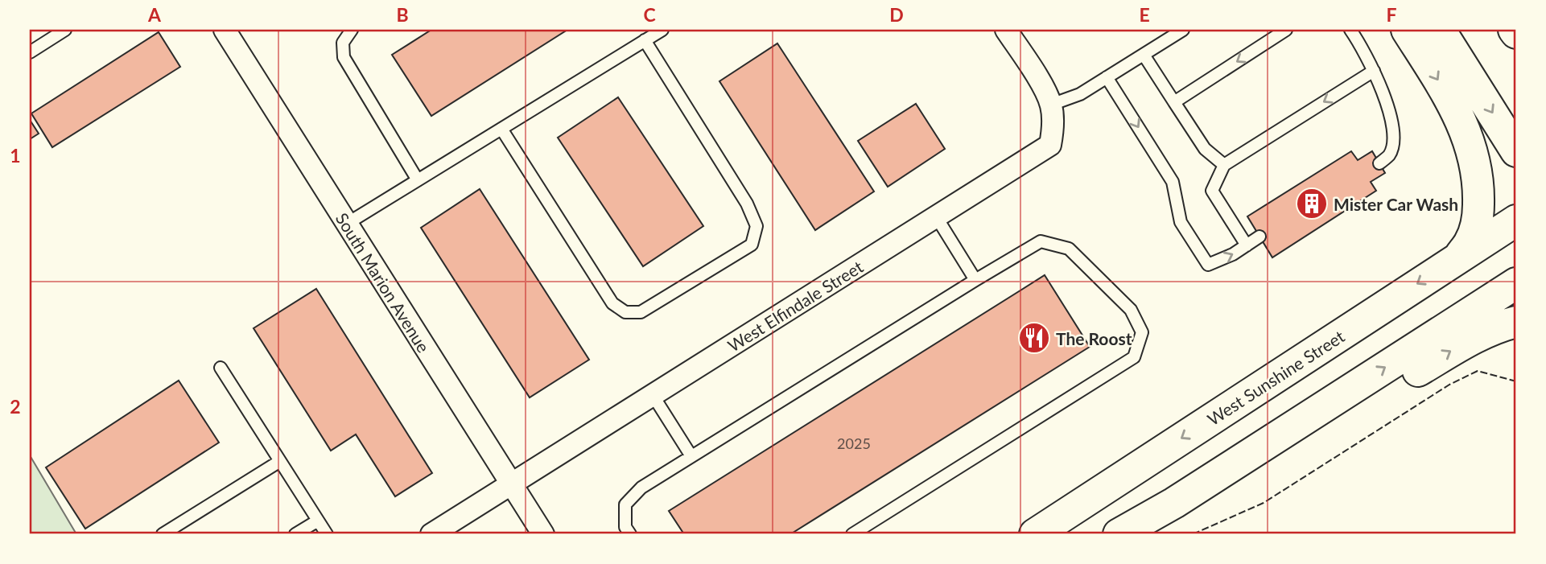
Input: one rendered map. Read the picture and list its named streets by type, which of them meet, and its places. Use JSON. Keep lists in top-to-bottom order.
{
  "streets": {
    "main road": ["West Sunshine Street"],
    "street": ["South Marion Avenue", "West Elfindale Street"]
  },
  "crossings": [
    ["South Marion Avenue", "West Elfindale Street"]
  ],
  "places": {
    "building": ["Mister Car Wash"],
    "restaurant": ["The Roost"]
  },
  "house_numbers": ["2025"],
  "grid": {
    "columns": [
      "A",
      "B",
      "C",
      "D",
      "E",
      "F"
    ],
    "rows": ["1", "2"]
  }
}
